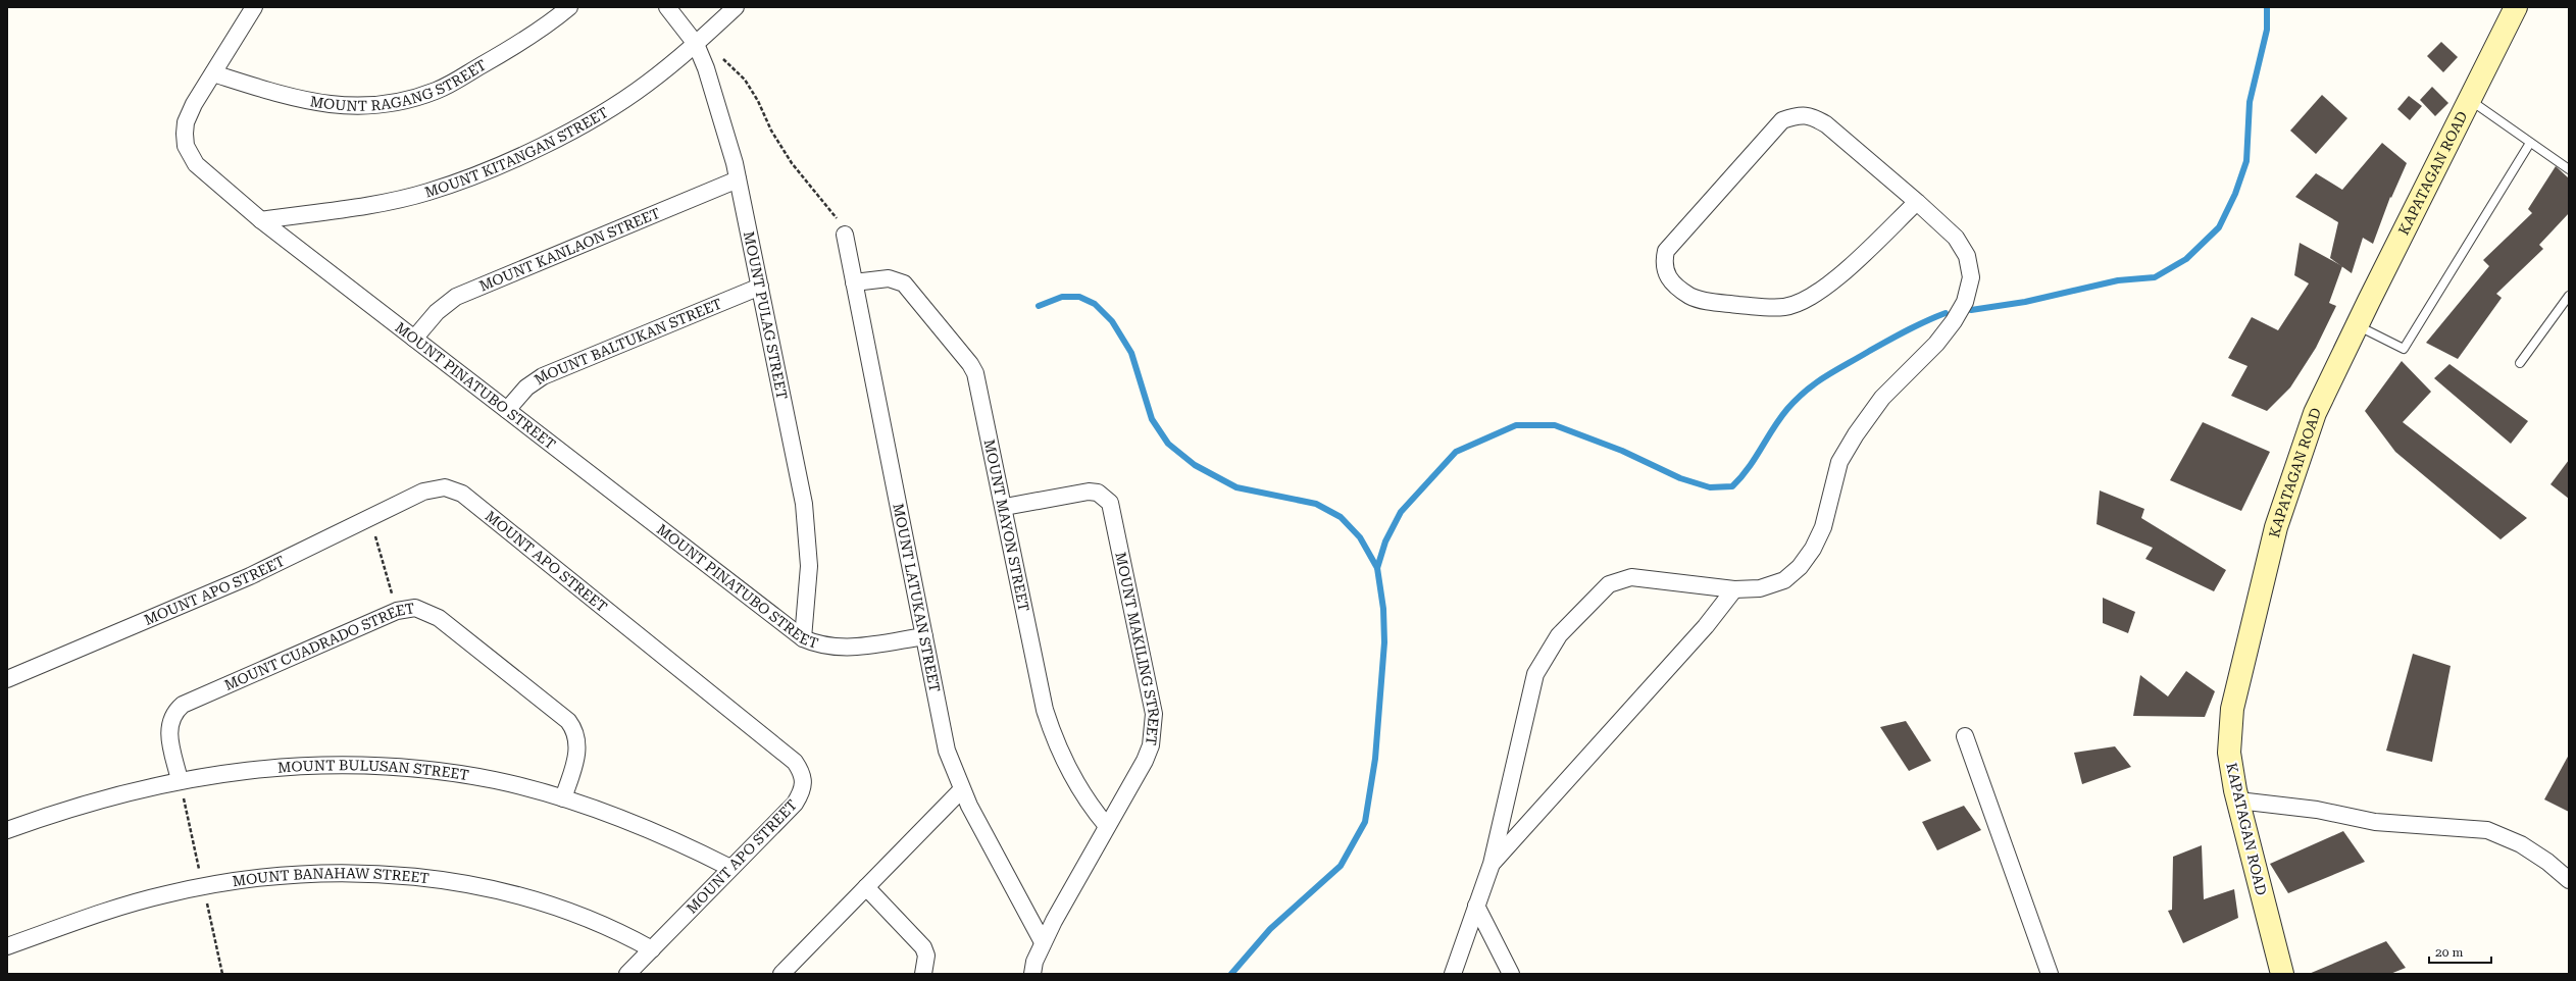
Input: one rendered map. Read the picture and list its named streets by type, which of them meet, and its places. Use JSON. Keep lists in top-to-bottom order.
{
  "streets": {
    "main road": ["KAPATAGAN ROAD"],
    "street": [
      "MOUNT RAGANG STREET",
      "MOUNT KITANGAN STREET",
      "MOUNT KANLAON STREET",
      "MOUNT PULAG STREET",
      "MOUNT BALTUKAN STREET",
      "MOUNT PINATUBO STREET",
      "MOUNT MAYON STREET",
      "MOUNT APO STREET",
      "MOUNT LATUKAN STREET",
      "MOUNT MAKILING STREET",
      "MOUNT CUADRADO STREET",
      "MOUNT BULUSAN STREET",
      "MOUNT BANAHAW STREET"
    ]
  },
  "crossings": [
    ["MOUNT RAGANG STREET", "MOUNT PINATUBO STREET"],
    ["MOUNT KITANGAN STREET", "MOUNT PULAG STREET"],
    ["MOUNT KITANGAN STREET", "MOUNT PINATUBO STREET"],
    ["MOUNT KANLAON STREET", "MOUNT PULAG STREET"],
    ["MOUNT KANLAON STREET", "MOUNT PINATUBO STREET"],
    ["MOUNT PULAG STREET", "MOUNT BALTUKAN STREET"],
    ["MOUNT PULAG STREET", "MOUNT PINATUBO STREET"],
    ["MOUNT BALTUKAN STREET", "MOUNT PINATUBO STREET"],
    ["MOUNT PINATUBO STREET", "MOUNT LATUKAN STREET"],
    ["MOUNT MAYON STREET", "MOUNT LATUKAN STREET"],
    ["MOUNT MAYON STREET", "MOUNT MAKILING STREET"],
    ["MOUNT APO STREET", "MOUNT BULUSAN STREET"],
    ["MOUNT APO STREET", "MOUNT BANAHAW STREET"],
    ["MOUNT LATUKAN STREET", "MOUNT MAKILING STREET"],
    ["MOUNT CUADRADO STREET", "MOUNT BULUSAN STREET"]
  ],
  "scale_bar": "20 m"
}
